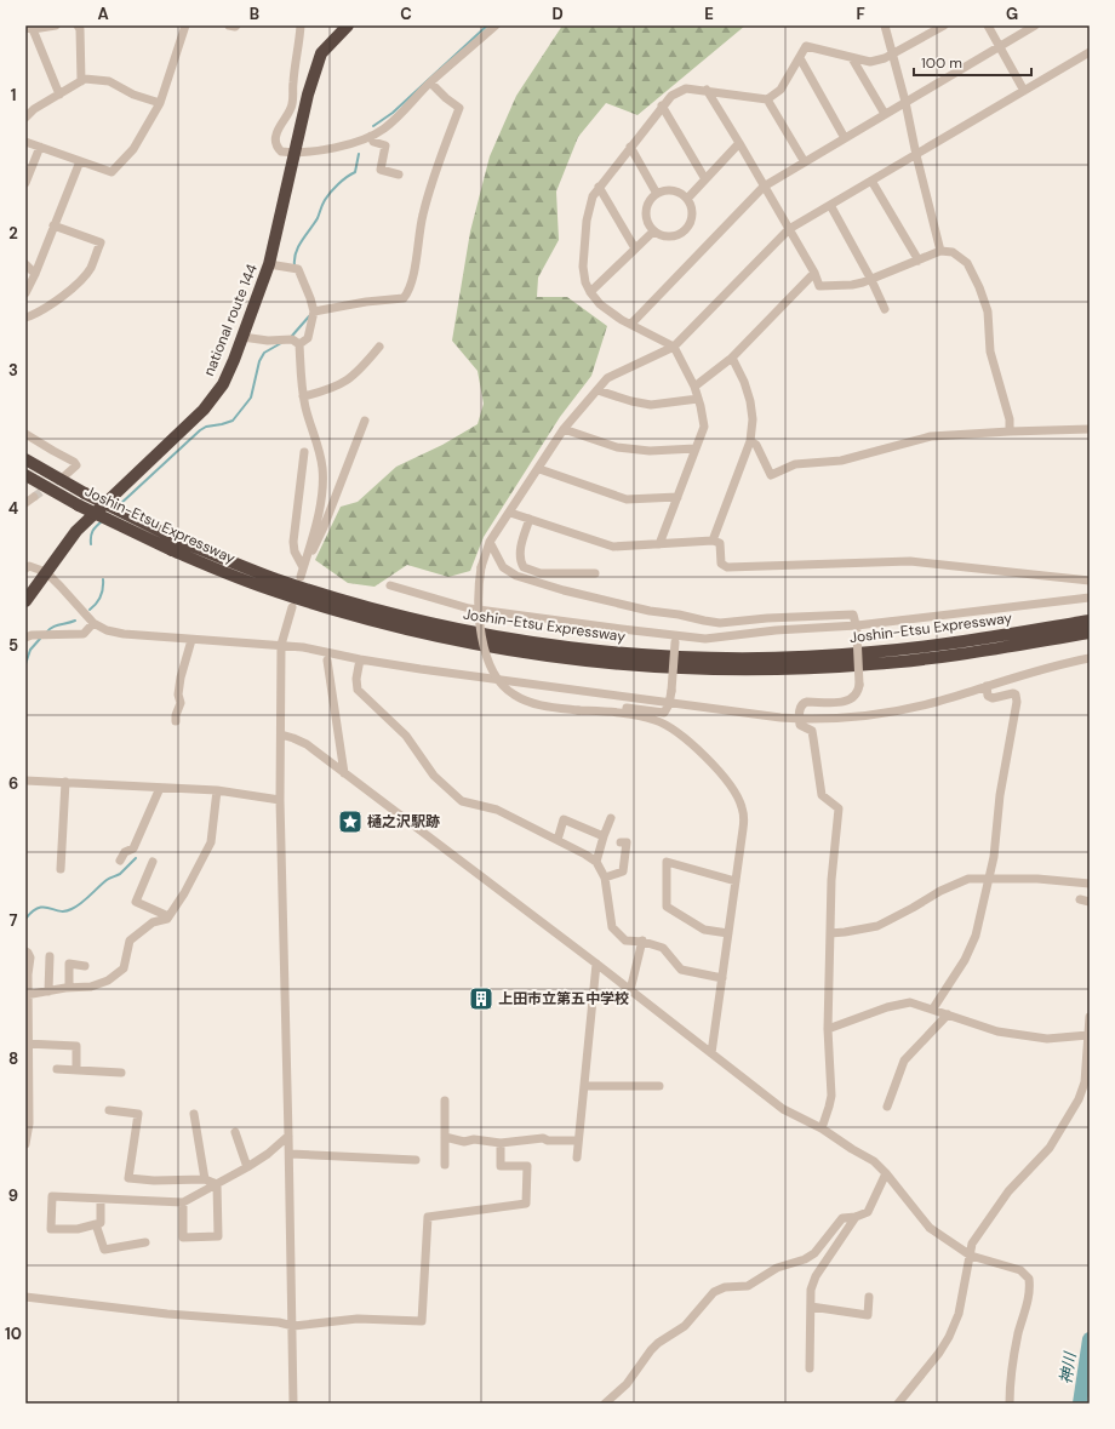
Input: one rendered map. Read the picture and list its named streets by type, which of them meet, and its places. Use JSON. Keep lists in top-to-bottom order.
{
  "streets": {
    "highway": ["national route 144", "Joshin-Etsu Expressway"]
  },
  "water": ["神川"],
  "places": {
    "place": ["樋之沢駅跡"],
    "building": ["上田市立第五中学校"]
  },
  "scale_bar": "100 m",
  "grid": {
    "columns": [
      "A",
      "B",
      "C",
      "D",
      "E",
      "F",
      "G"
    ],
    "rows": [
      "1",
      "2",
      "3",
      "4",
      "5",
      "6",
      "7",
      "8",
      "9",
      "10"
    ]
  }
}
